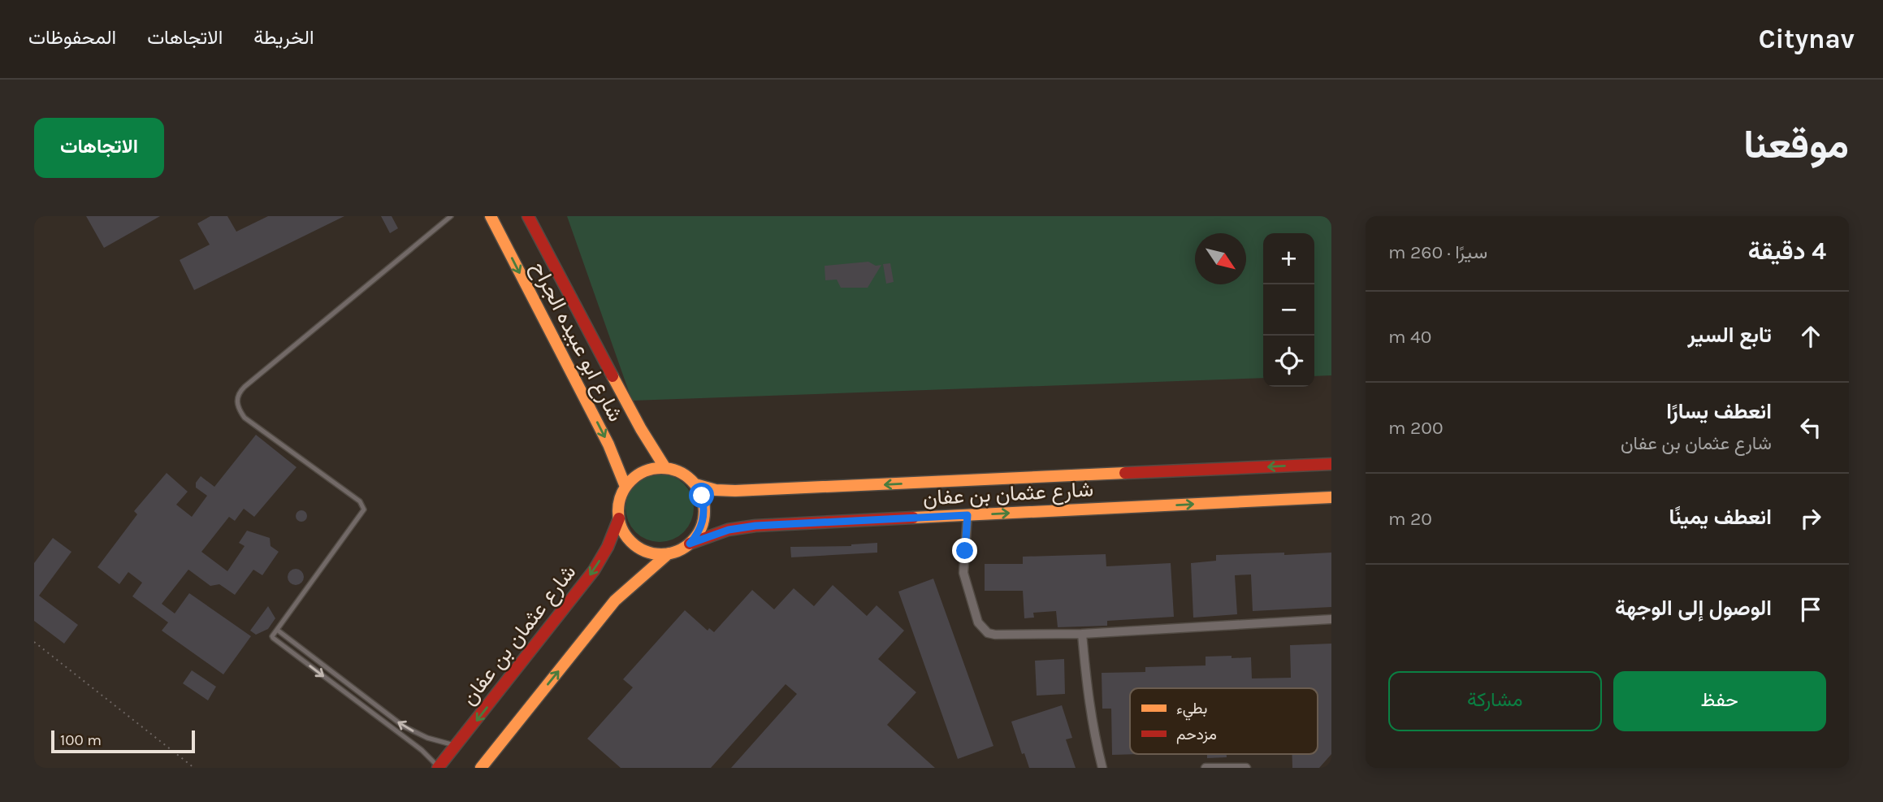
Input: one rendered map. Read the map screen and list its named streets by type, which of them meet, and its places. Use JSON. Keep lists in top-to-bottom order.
{
  "streets": {
    "main road": ["شارع ابو عبيده الجراح", "شارع عثمان بن عفان"]
  },
  "crossings": [
    ["شارع ابو عبيده الجراح", "شارع عثمان بن عفان"]
  ],
  "legend": ["بطيء", "مزدحم"],
  "scale_bar": "100 m",
  "north": "bottom right",
  "page": {
    "header": "Citynav",
    "nav": ["الخريطة", "الاتجاهات", "المحفوظات"],
    "title": "موقعنا",
    "buttons": [
      "الاتجاهات",
      ["حفظ", "مشاركة"]
    ],
    "heading": ["4 دقيقة", "سيرًا · 260 m"],
    "map_buttons": ["+", "−"],
    "list": [
      ["تابع السير", "40 m"],
      ["انعطف يسارًا", "شارع عثمان بن عفان", "200 m"],
      ["انعطف يمينًا", "20 m"],
      "الوصول إلى الوجهة"
    ],
    "scale": "100 m"
  }
}
